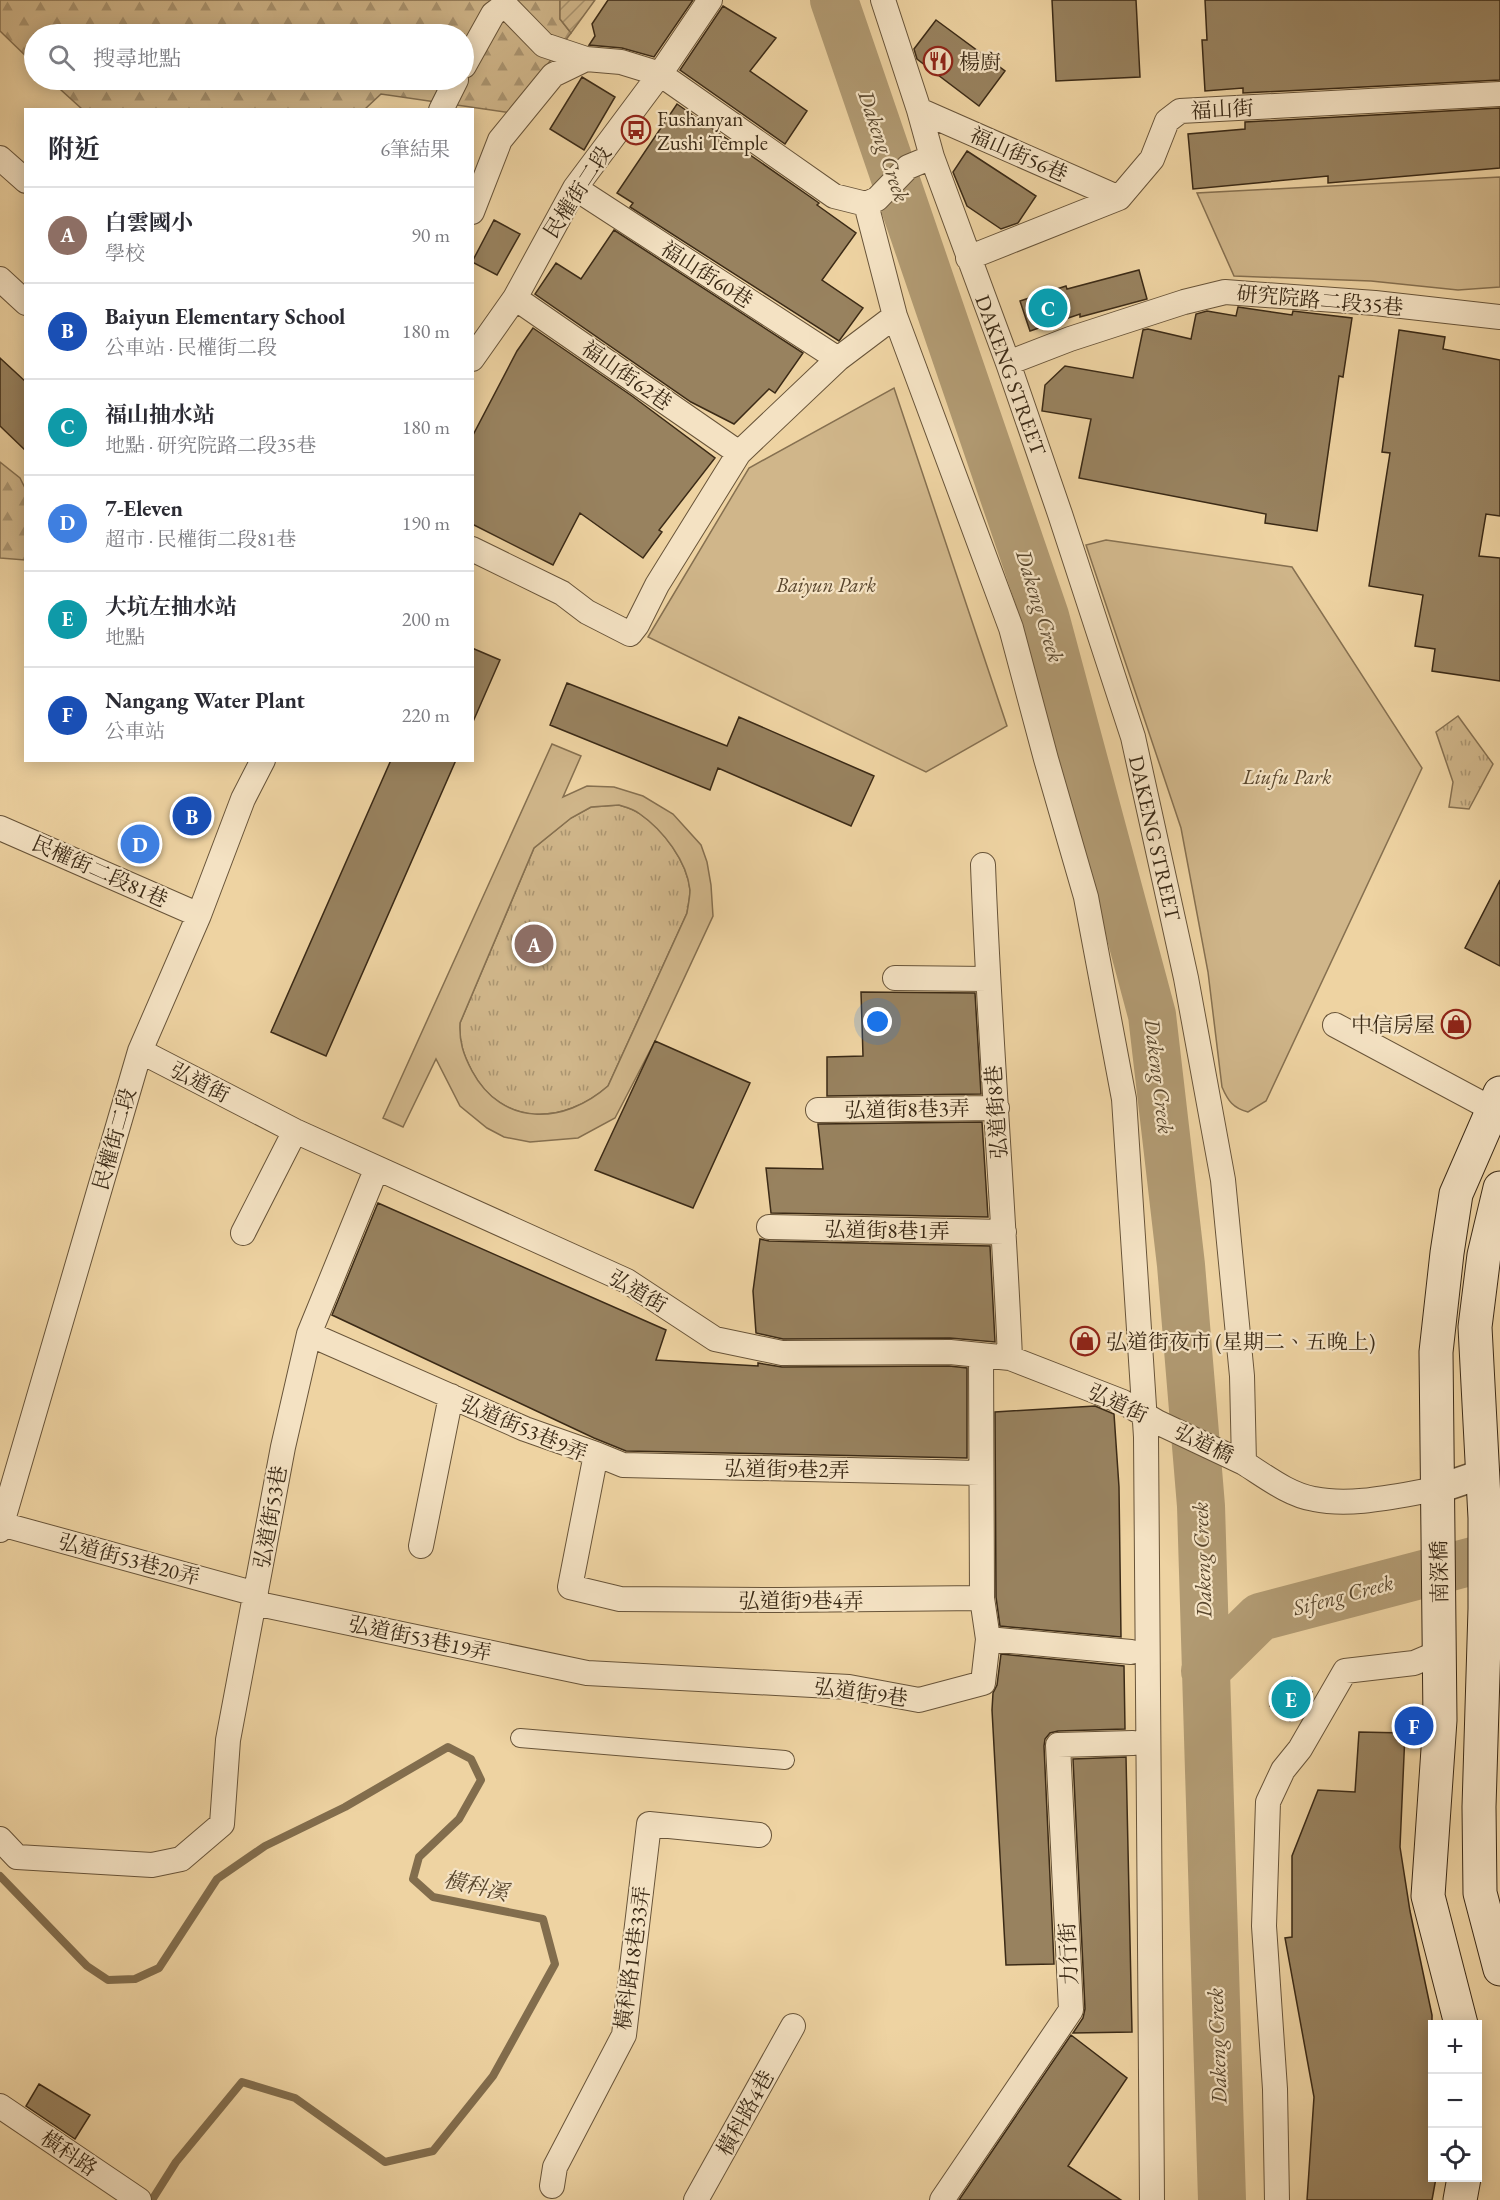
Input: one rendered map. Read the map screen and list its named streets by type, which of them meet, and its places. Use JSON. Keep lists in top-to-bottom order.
{
  "streets": {
    "main road": ["南深橋"],
    "street": [
      "福山街",
      "福山街56巷",
      "民權街二段",
      "福山街60巷",
      "研究院路二段35巷",
      "福山街62巷",
      "DAKENG STREET",
      "民權街二段81巷",
      "弘道街",
      "弘道街8巷3弄",
      "弘道街8巷",
      "弘道街8巷1弄",
      "弘道街53巷9弄",
      "弘道橋",
      "弘道街9巷2弄",
      "弘道街53巷",
      "弘道街53巷20弄",
      "弘道街9巷4弄",
      "弘道街53巷19弄",
      "弘道街9巷",
      "力行街",
      "橫科路18巷33弄",
      "橫科路4巷",
      "橫科路"
    ]
  },
  "crossings": [
    ["福山街", "福山街56巷"],
    ["福山街", "DAKENG STREET"],
    ["福山街56巷", "DAKENG STREET"],
    ["民權街二段", "福山街60巷"],
    ["民權街二段", "福山街62巷"],
    ["民權街二段", "民權街二段81巷"],
    ["民權街二段", "弘道街"],
    ["民權街二段", "弘道街53巷20弄"],
    ["研究院路二段35巷", "DAKENG STREET"],
    ["DAKENG STREET", "弘道橋"],
    ["弘道街", "弘道街8巷"],
    ["弘道街", "弘道橋"],
    ["弘道街", "弘道街53巷"],
    ["弘道街", "弘道街9巷"],
    ["弘道街8巷3弄", "弘道街8巷"],
    ["弘道街8巷", "弘道街8巷1弄"],
    ["弘道街53巷9弄", "弘道街9巷2弄"],
    ["弘道街53巷9弄", "弘道街53巷"],
    ["弘道街53巷9弄", "弘道街9巷4弄"],
    ["弘道街9巷2弄", "弘道街9巷"],
    ["弘道街53巷", "弘道街53巷20弄"],
    ["弘道街53巷", "弘道街53巷19弄"],
    ["弘道街53巷20弄", "弘道街53巷19弄"],
    ["弘道街9巷4弄", "弘道街9巷"],
    ["弘道街53巷19弄", "弘道街9巷"]
  ],
  "water": ["Dakeng Creek", "Sifeng Creek", "橫科溪"],
  "parks": ["Baiyun Park", "Liufu Park"],
  "places": {
    "restaurant": ["楊廚"],
    "bus stop": ["Fushanyan Zushi Temple"],
    "shop": ["中信房屋", "弘道街夜市 (星期二、五晚上)"]
  },
  "page": {
    "search": "搜尋地點",
    "heading": ["附近", "6筆結果"],
    "list": [
      {
        "mark": "A",
        "name": "白雲國小",
        "note": "學校",
        "value": "90 m"
      },
      {
        "mark": "B",
        "name": "Baiyun Elementary School",
        "note": "公車站 · 民權街二段",
        "value": "180 m"
      },
      {
        "mark": "C",
        "name": "福山抽水站",
        "note": "地點 · 研究院路二段35巷",
        "value": "180 m"
      },
      {
        "mark": "D",
        "name": "7-Eleven",
        "note": "超市 · 民權街二段81巷",
        "value": "190 m"
      },
      {
        "mark": "E",
        "name": "大坑左抽水站",
        "note": "地點",
        "value": "200 m"
      },
      {
        "mark": "F",
        "name": "Nangang Water Plant",
        "note": "公車站",
        "value": "220 m"
      }
    ],
    "pins": [
      "C",
      "B",
      "D",
      "A",
      "E",
      "F"
    ],
    "map_buttons": ["+", "−"]
  }
}
